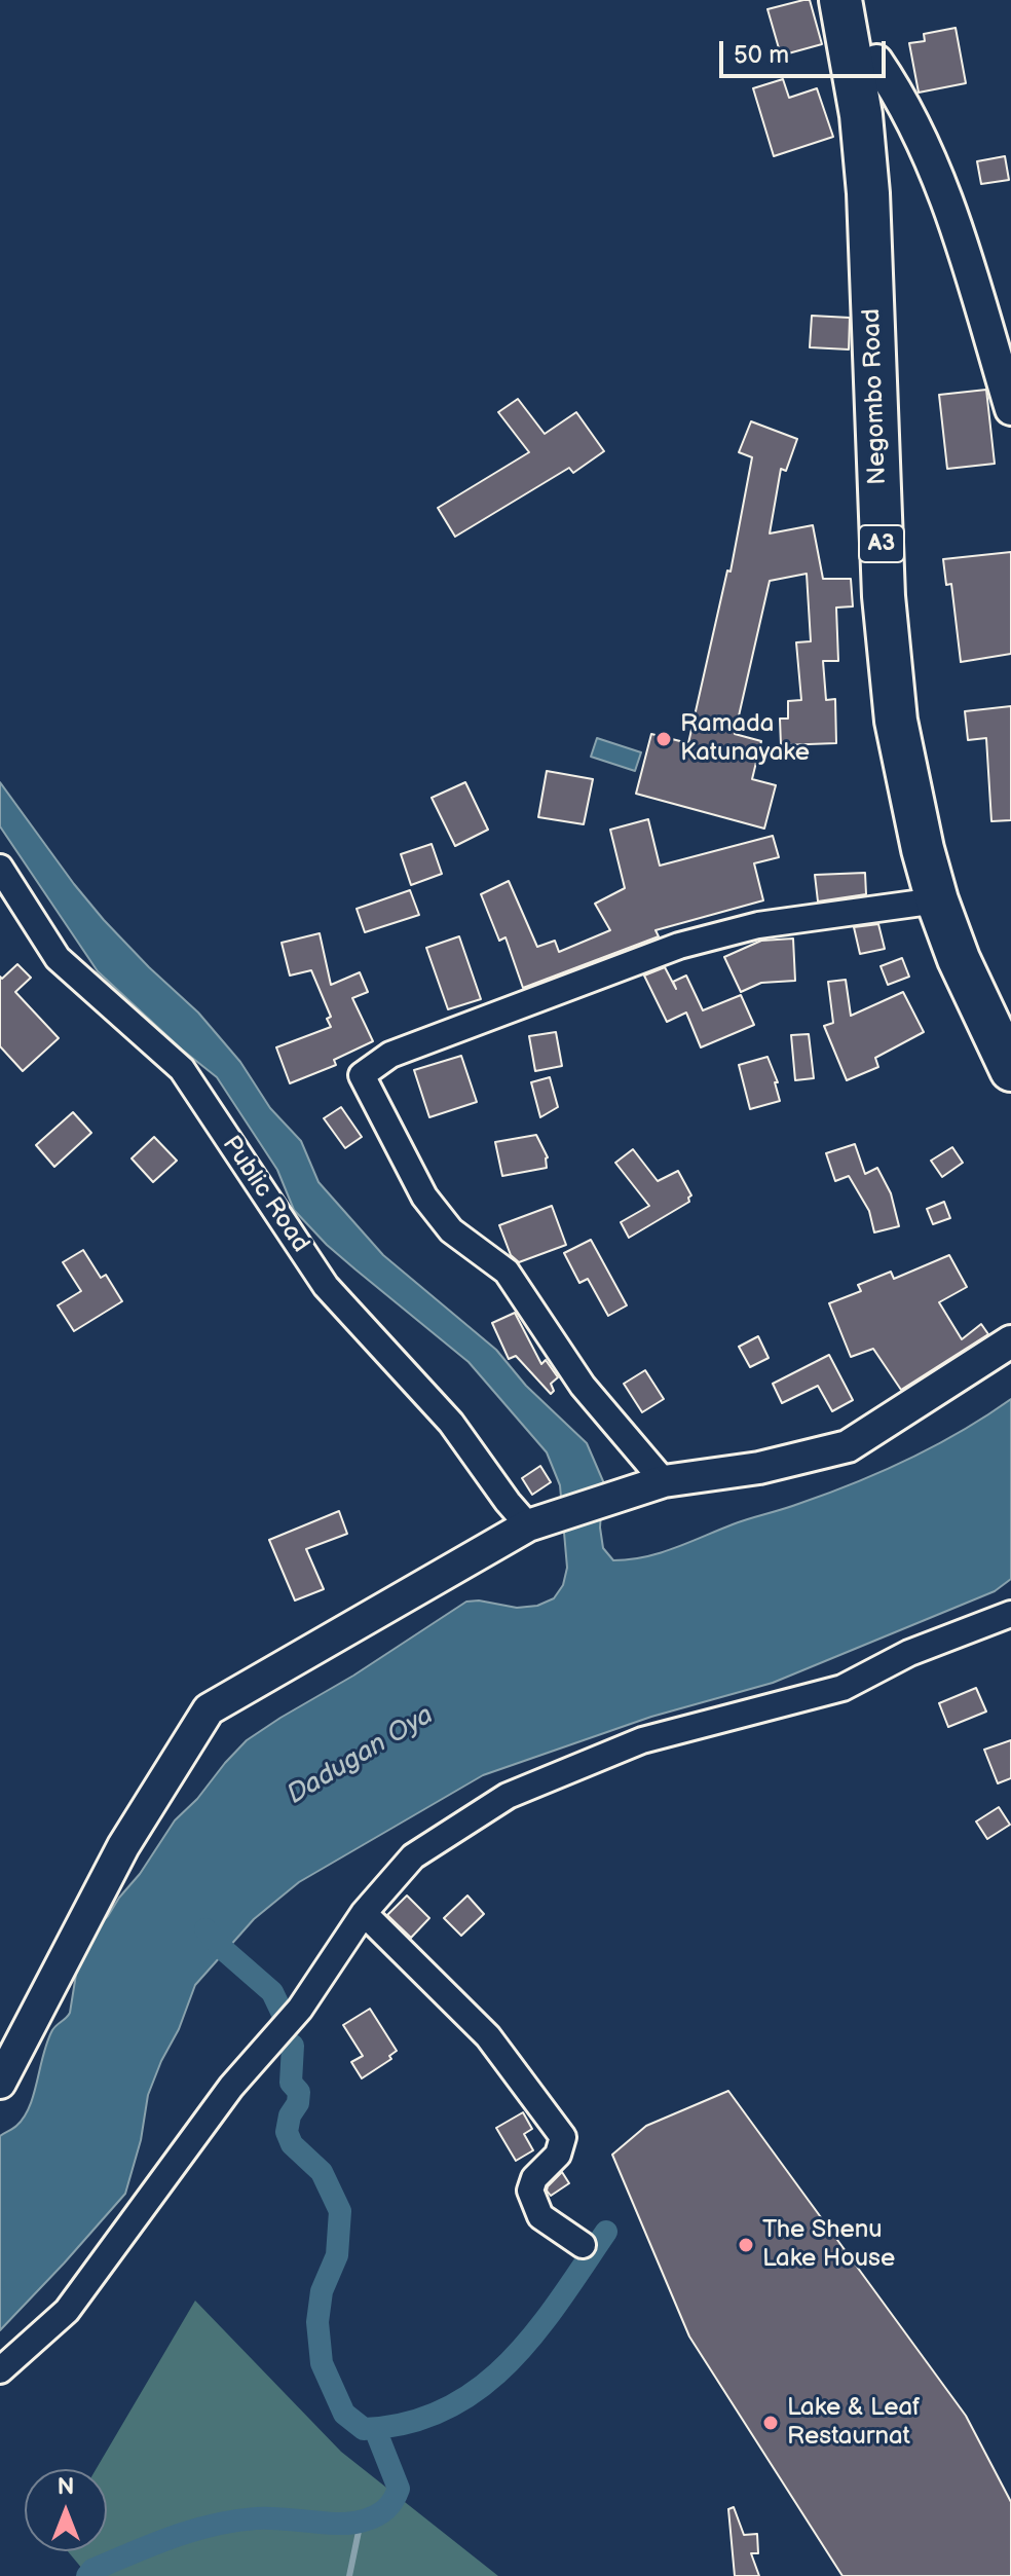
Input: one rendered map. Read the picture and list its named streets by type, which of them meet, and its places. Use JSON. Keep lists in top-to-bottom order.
{
  "streets": {
    "highway": ["Negombo Road", "A3"],
    "street": ["Public Road"]
  },
  "water": ["Dadugan Oya"],
  "places": ["Ramada Katunayake", "The Shenu Lake House", "Lake & Leaf Restaurnat"],
  "scale_bar": "50 m",
  "north": "top"
}
